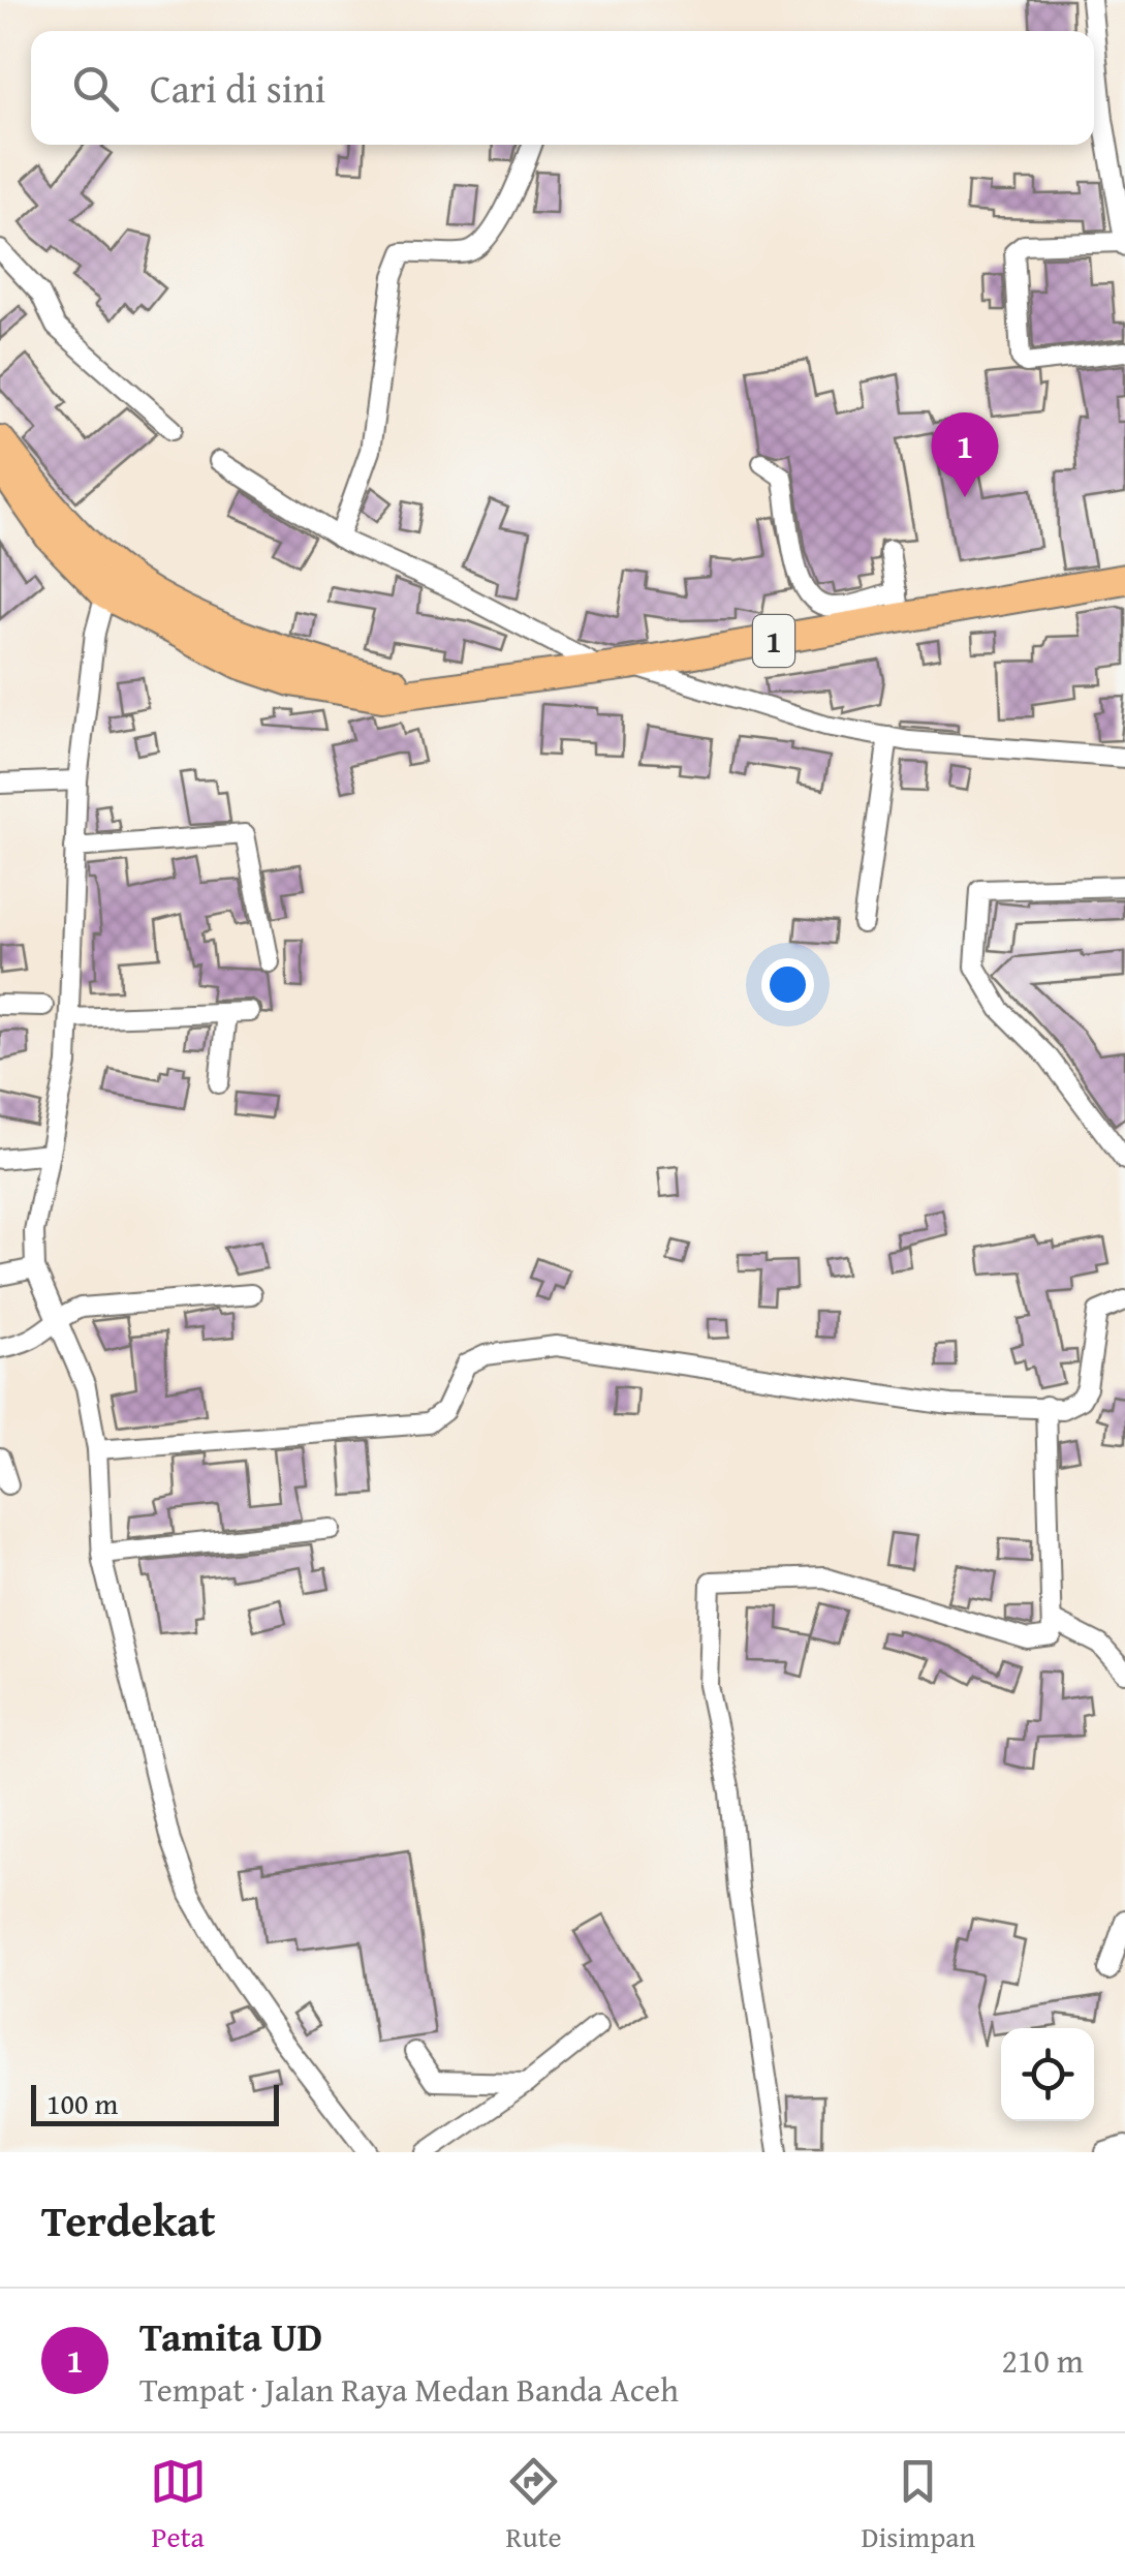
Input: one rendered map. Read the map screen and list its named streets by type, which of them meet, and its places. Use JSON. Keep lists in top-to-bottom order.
{
  "streets": {
    "highway": ["1"]
  },
  "scale_bar": "100 m",
  "page": {
    "search": "Cari di sini",
    "pins": "1",
    "scale": "100 m",
    "heading": "Terdekat",
    "list": [
      {
        "mark": "1",
        "name": "Tamita UD",
        "note": "Tempat · Jalan Raya Medan Banda Aceh",
        "value": "210 m"
      }
    ],
    "nav": ["Peta", "Rute", "Disimpan"]
  }
}
